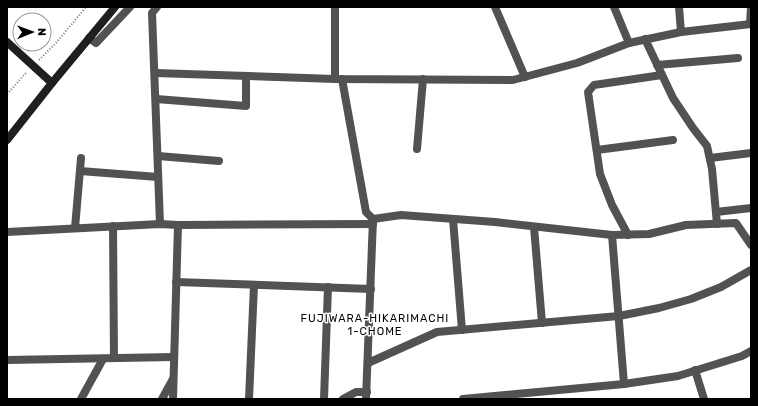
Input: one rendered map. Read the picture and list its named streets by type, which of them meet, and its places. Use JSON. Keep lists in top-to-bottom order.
{
  "districts": ["FUJIWARA-HIKARIMACHI 1-CHOME"],
  "north": "right"
}
